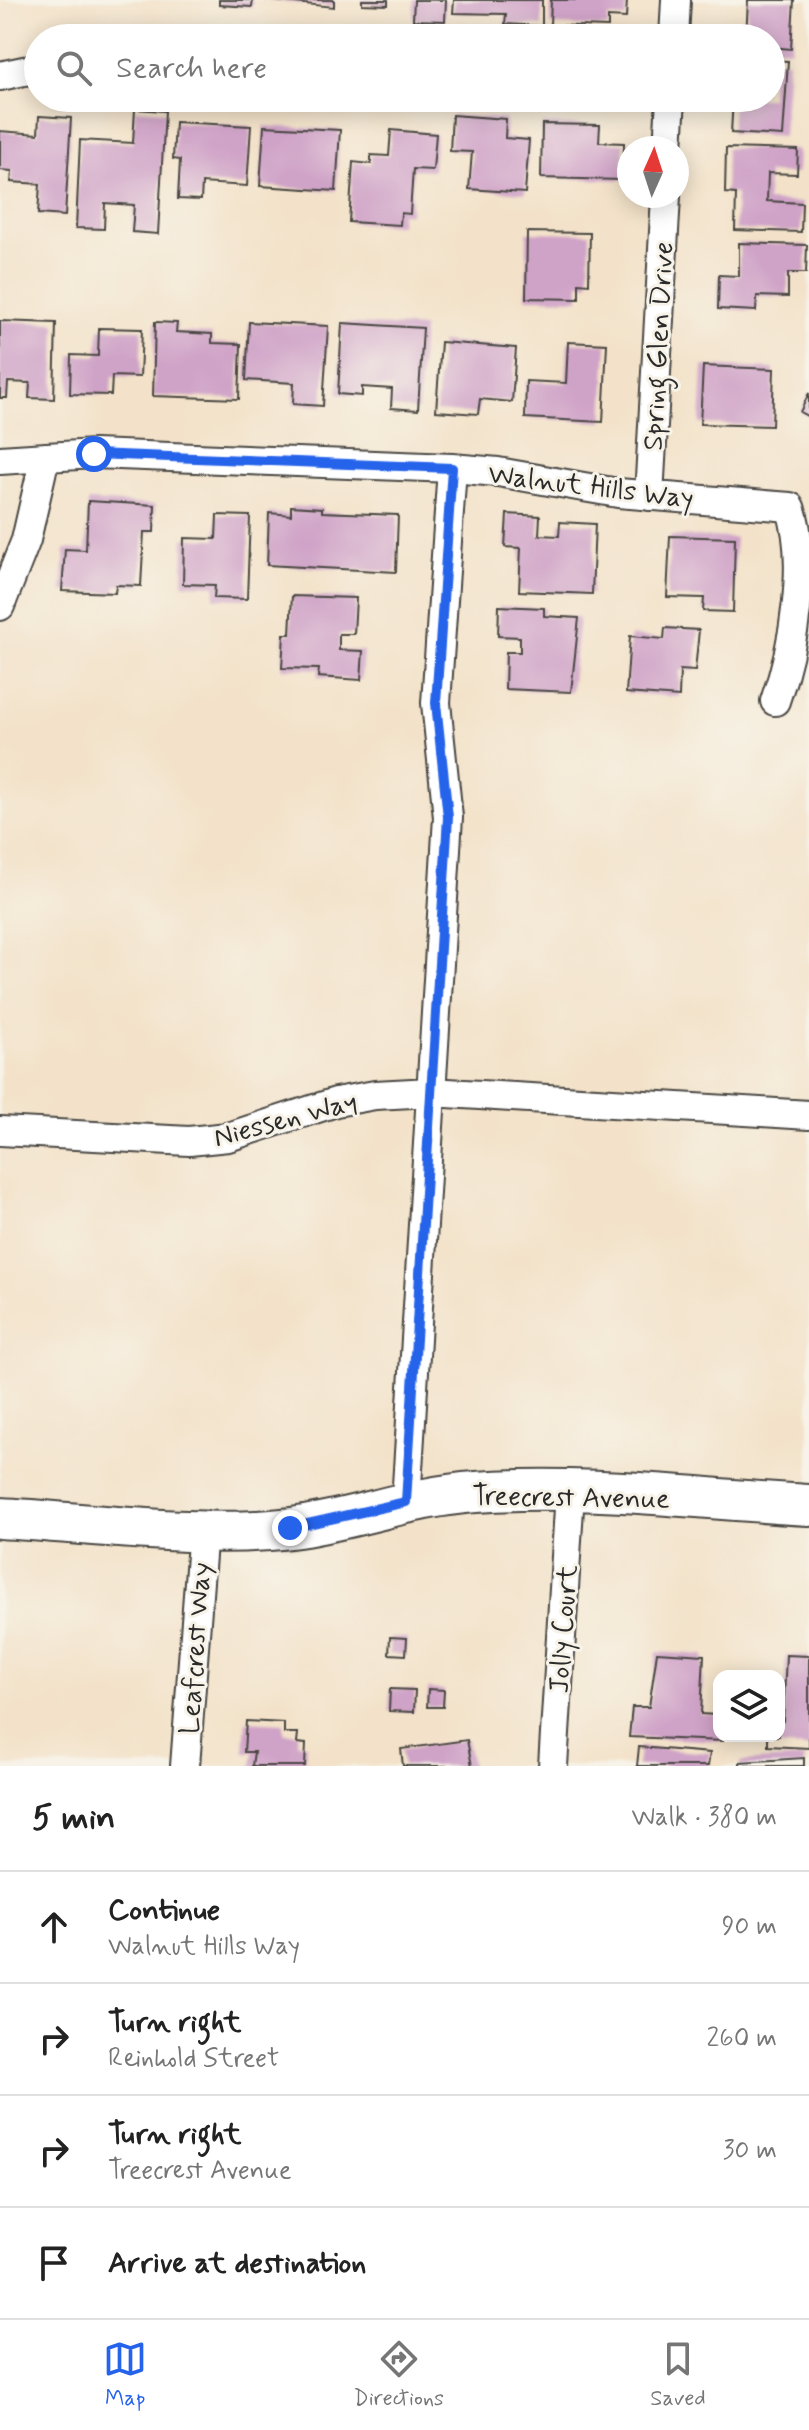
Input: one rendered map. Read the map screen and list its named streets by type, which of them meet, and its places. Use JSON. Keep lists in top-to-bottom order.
{
  "streets": {
    "street": [
      "Spring Glen Drive",
      "Walnut Hills Way",
      "Niessen Way",
      "Treecrest Avenue",
      "Jolly Court",
      "Leafcrest Way"
    ]
  },
  "crossings": [
    ["Spring Glen Drive", "Walnut Hills Way"],
    ["Treecrest Avenue", "Jolly Court"],
    ["Treecrest Avenue", "Leafcrest Way"]
  ],
  "north": "top",
  "page": {
    "search": "Search here",
    "heading": ["5 min", "Walk · 380 m"],
    "list": [
      ["Continue", "Walnut Hills Way", "90 m"],
      ["Turn right", "Reinhold Street", "260 m"],
      ["Turn right", "Treecrest Avenue", "30 m"],
      "Arrive at destination"
    ],
    "nav": ["Map", "Directions", "Saved"]
  }
}
